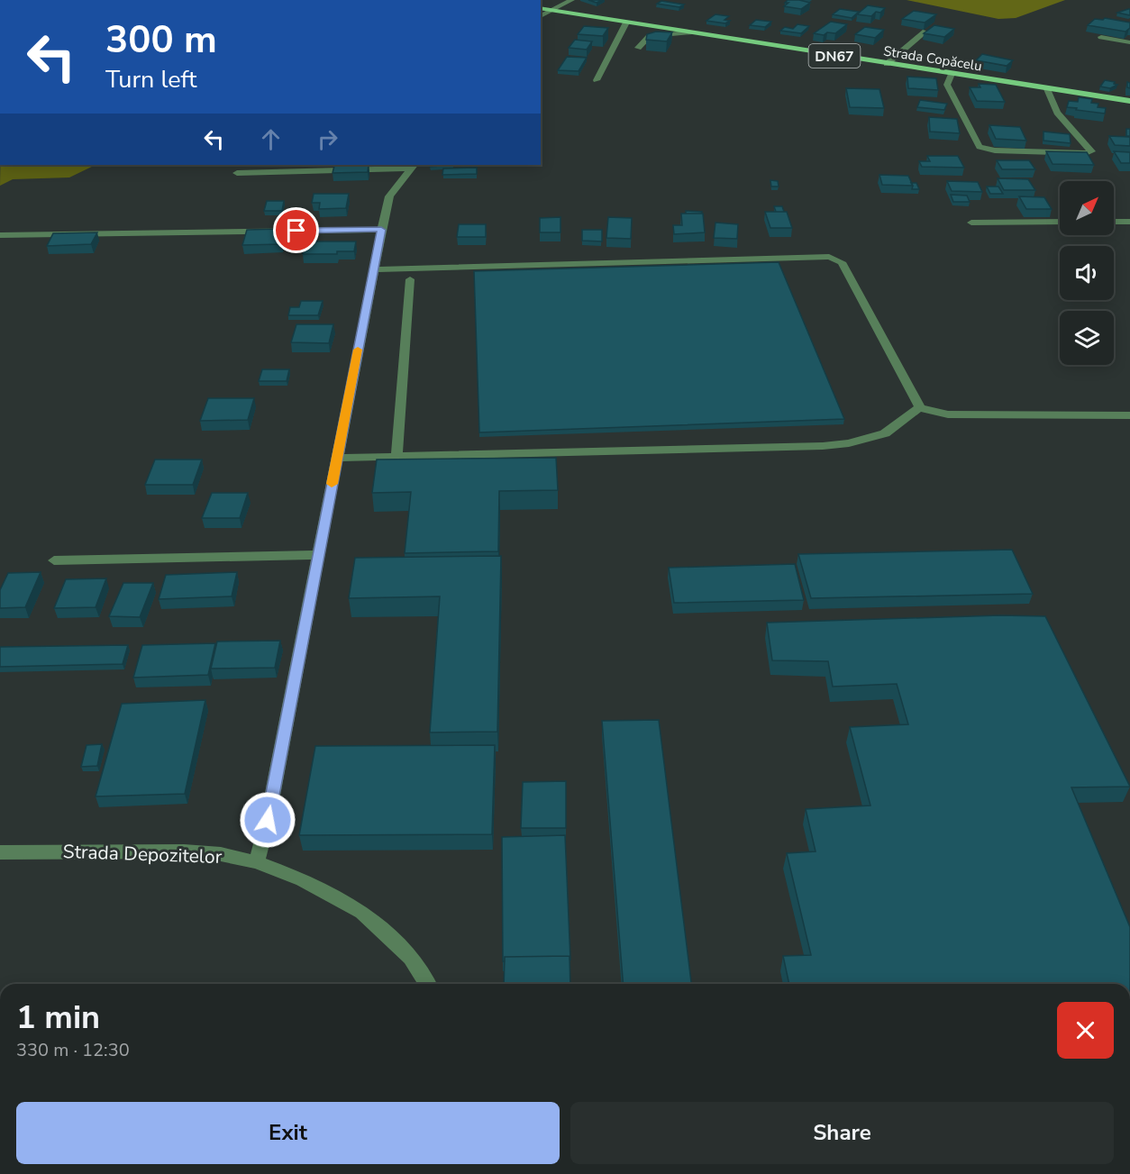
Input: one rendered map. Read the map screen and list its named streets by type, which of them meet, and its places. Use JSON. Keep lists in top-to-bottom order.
{
  "streets": {
    "main road": ["DN67", "Strada Copăcelu"],
    "street": ["Strada Depozitelor"]
  },
  "north": "top right",
  "page": {
    "turn": ["300 m", "Turn left"],
    "heading": ["1 min", "330 m · 12:30"],
    "buttons": ["Exit", "Share"]
  }
}
